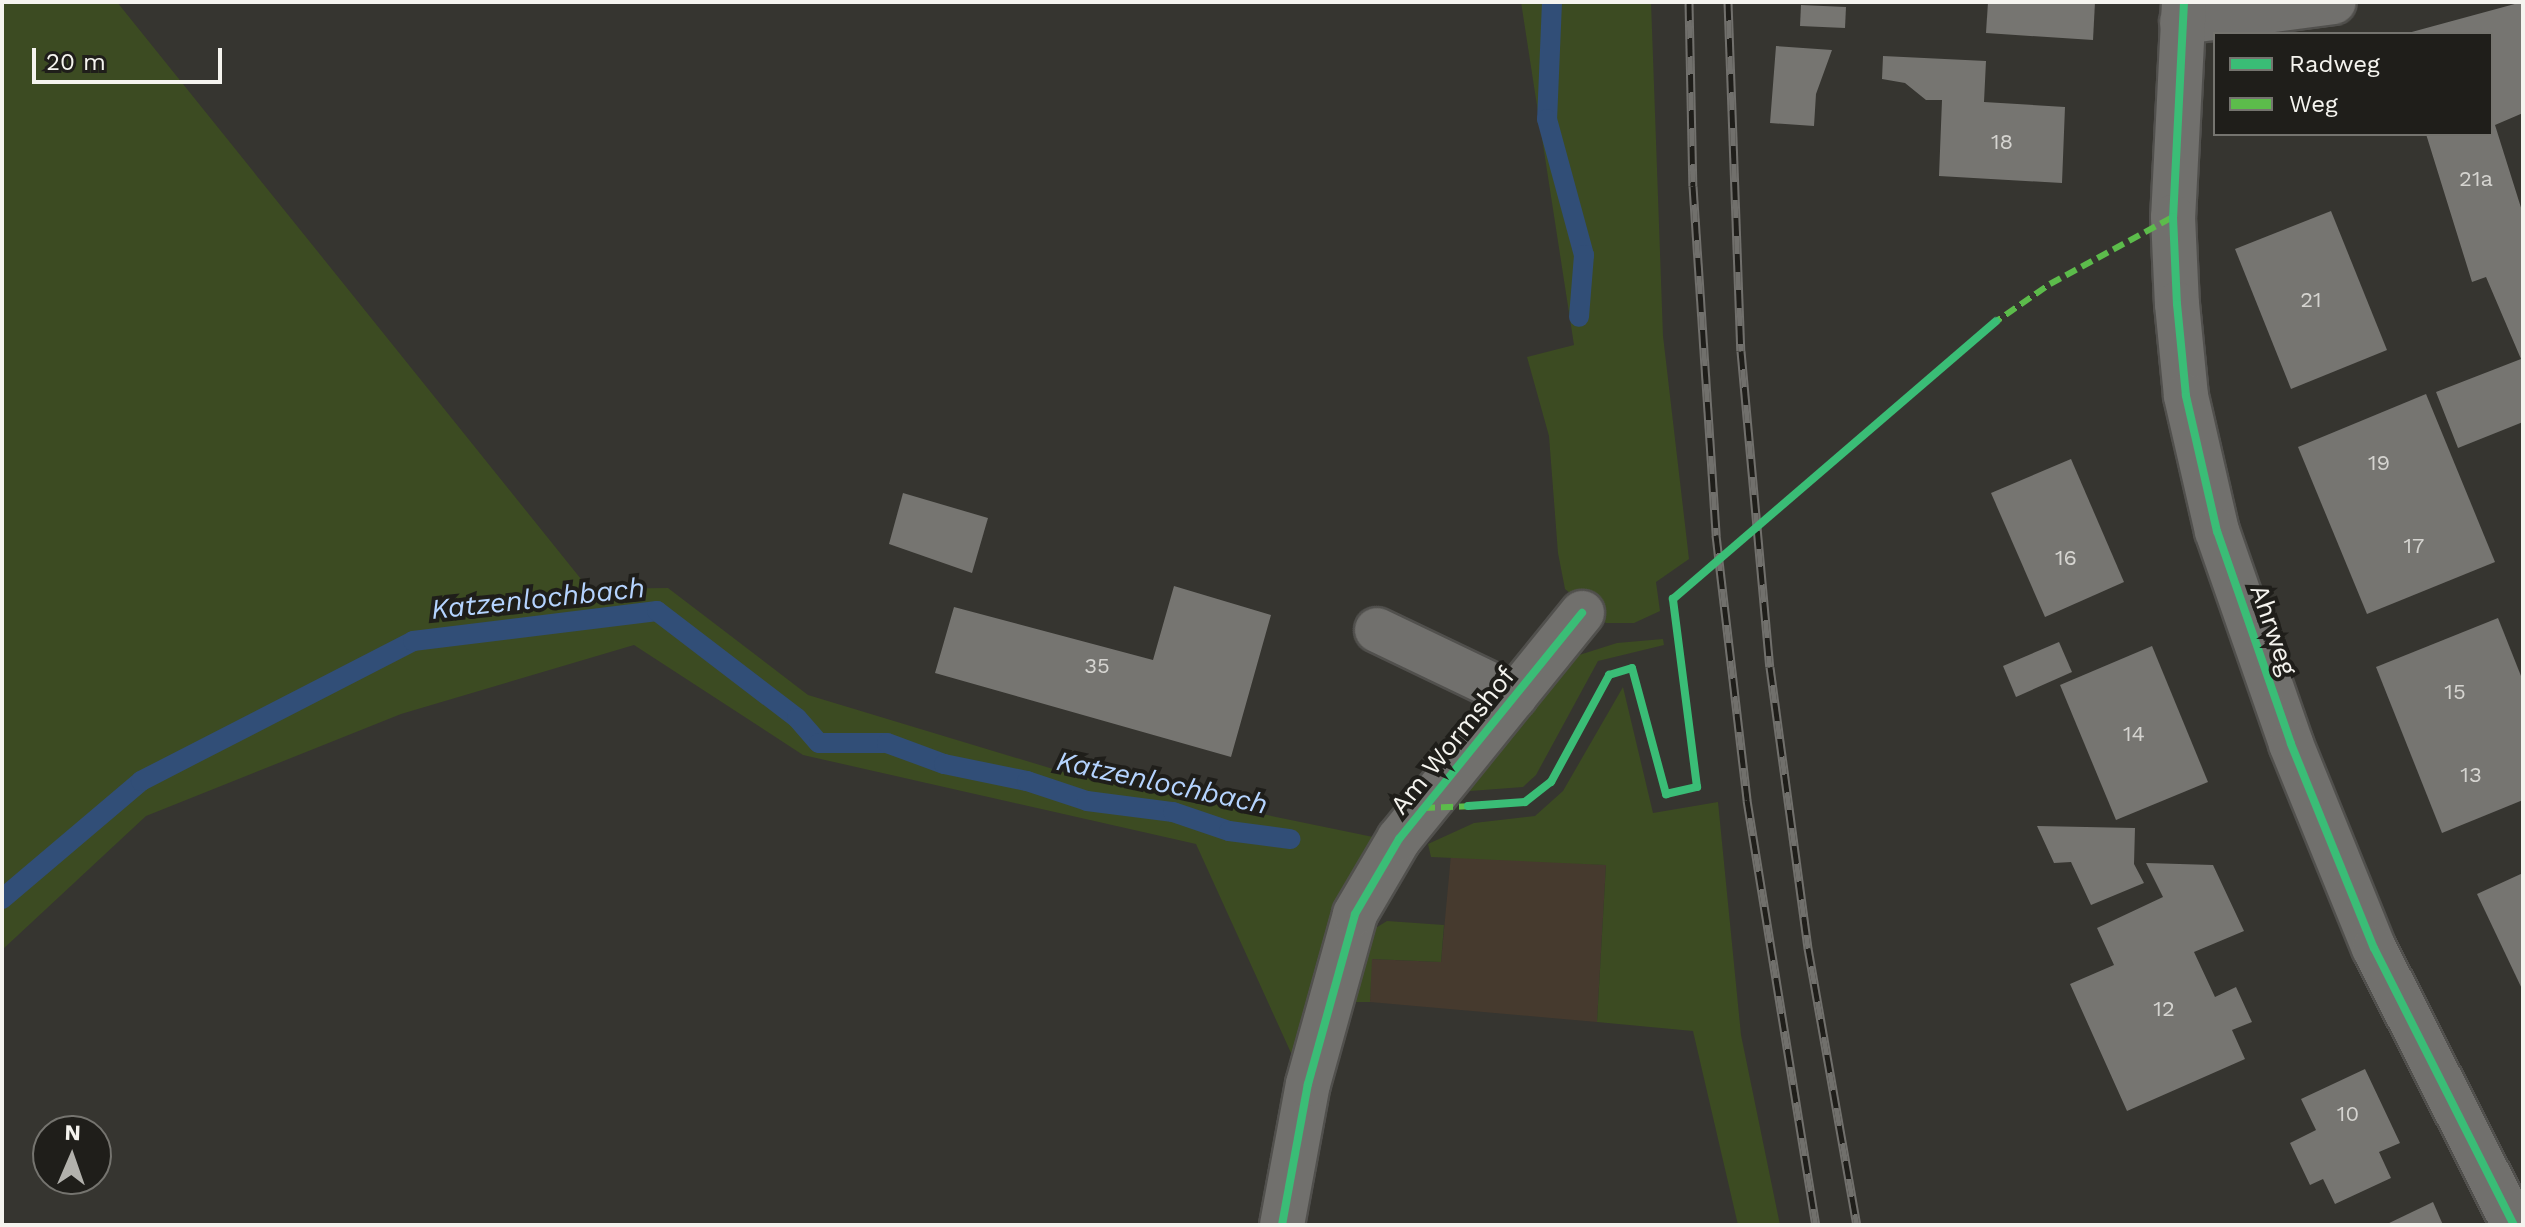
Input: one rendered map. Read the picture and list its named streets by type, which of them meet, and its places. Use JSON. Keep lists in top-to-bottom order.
{
  "streets": {
    "street": ["Ahrweg", "Am Wormshof"]
  },
  "water": ["Katzenlochbach"],
  "house_numbers": [
    "18",
    "21a",
    "21",
    "19",
    "17",
    "16",
    "35",
    "15",
    "14",
    "13",
    "12",
    "10"
  ],
  "legend": ["Radweg", "Weg"],
  "scale_bar": "20 m",
  "north": "top"
}
